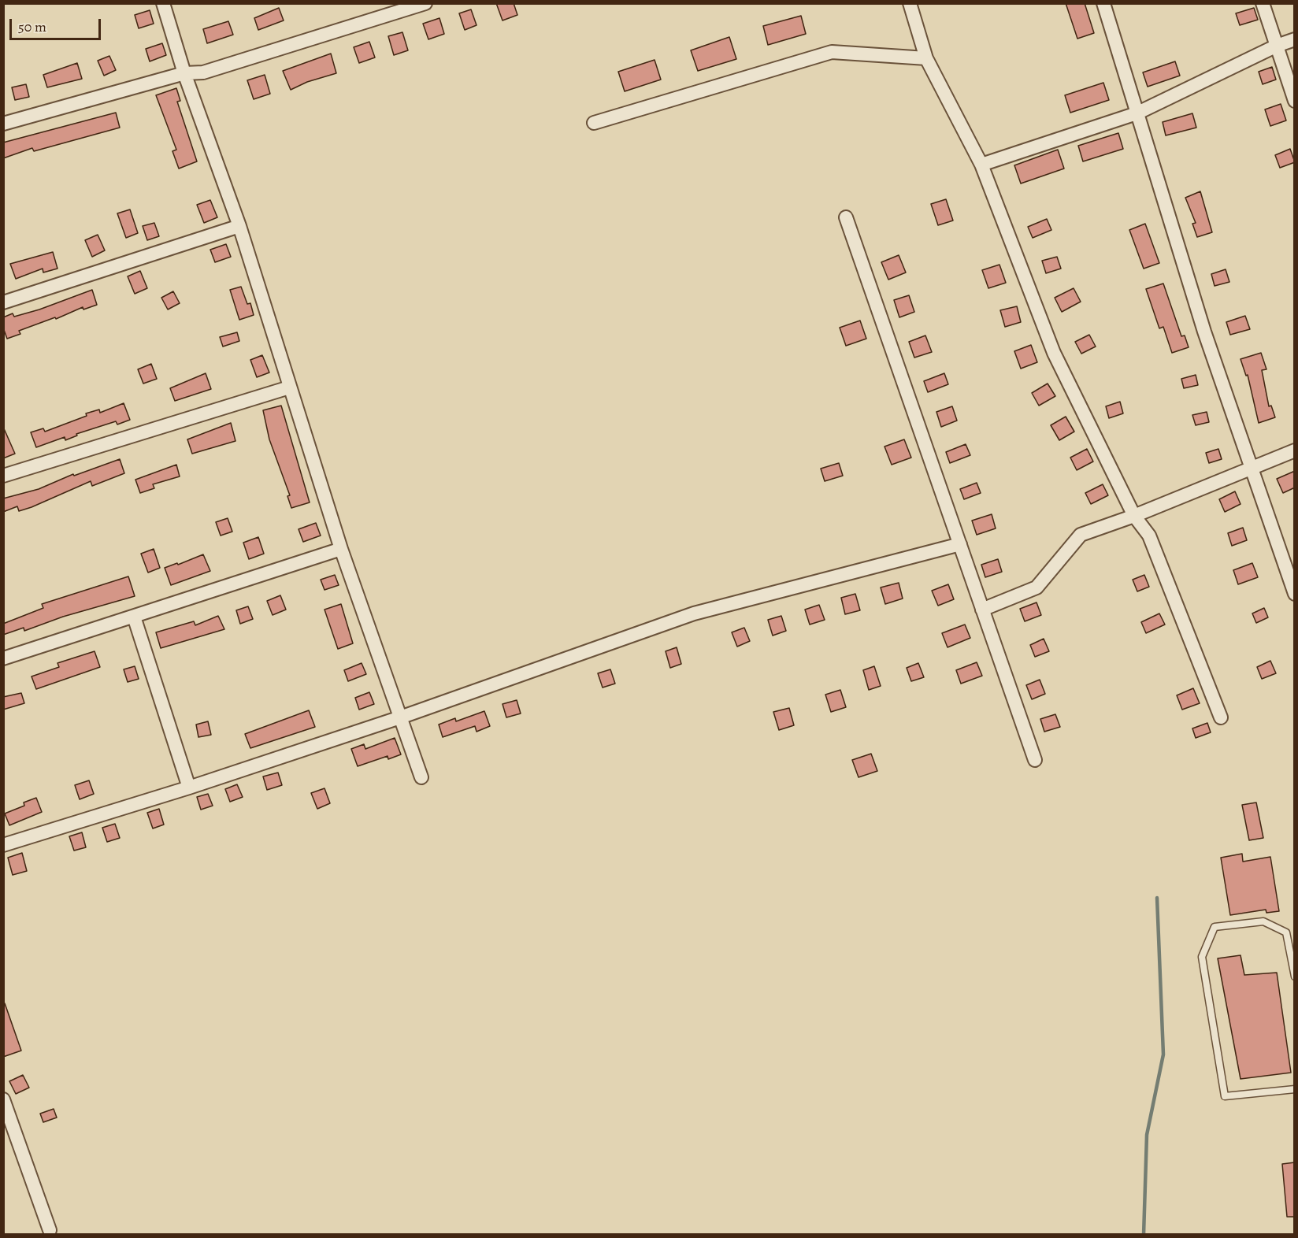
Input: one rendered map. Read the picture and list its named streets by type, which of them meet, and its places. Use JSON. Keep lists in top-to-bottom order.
{
  "scale_bar": "50 m"
}
